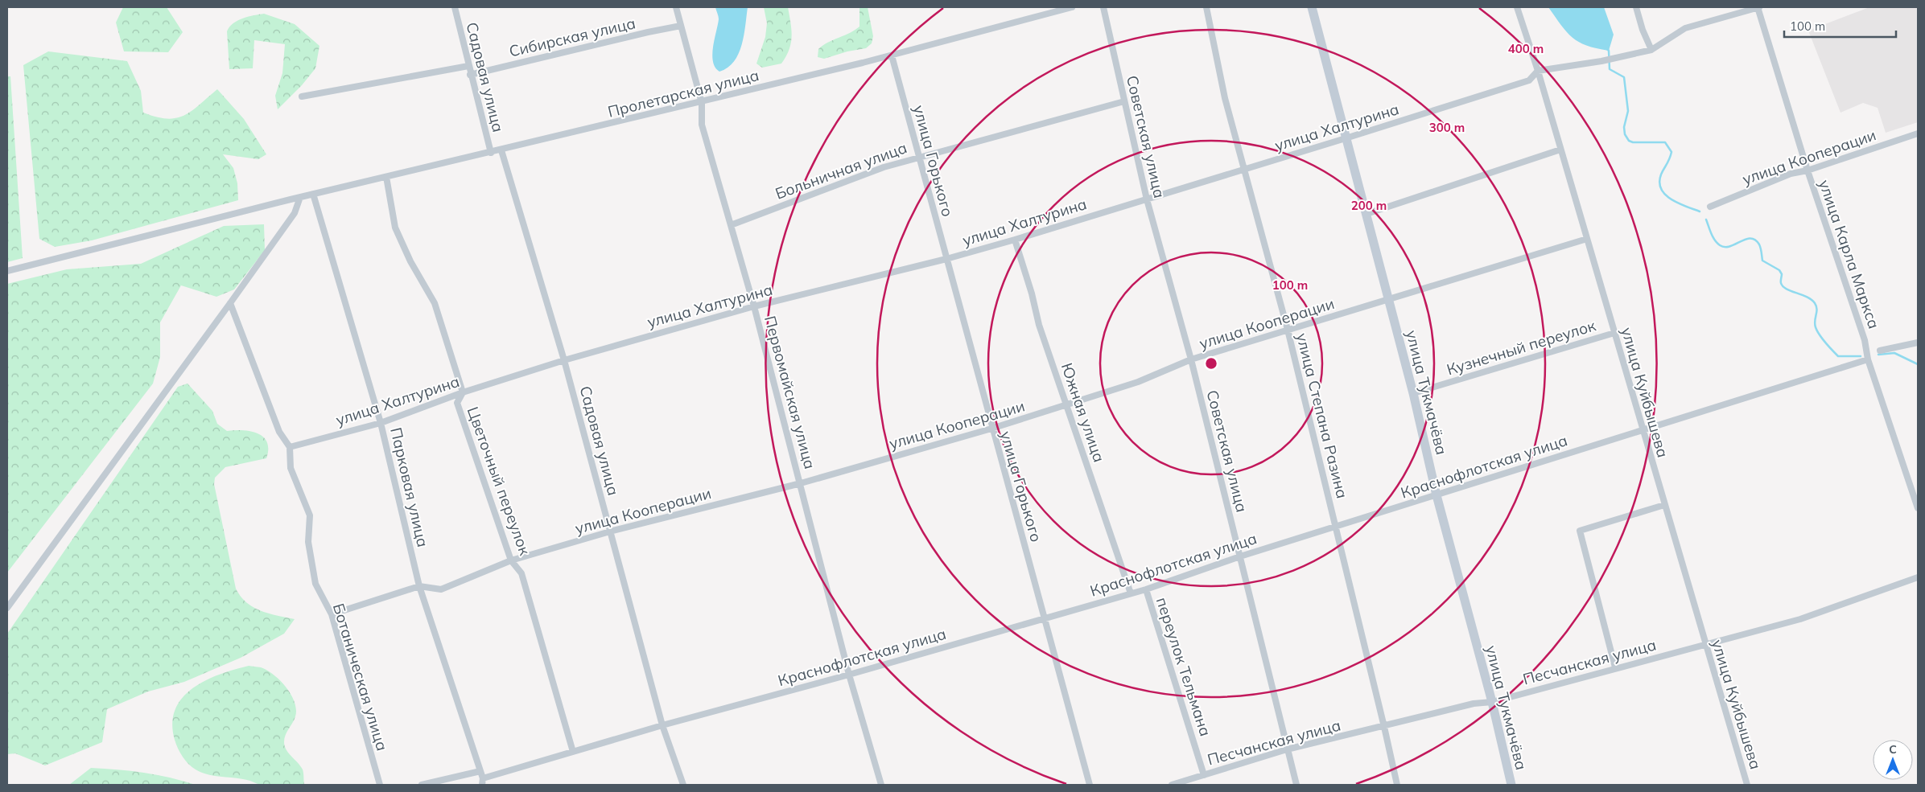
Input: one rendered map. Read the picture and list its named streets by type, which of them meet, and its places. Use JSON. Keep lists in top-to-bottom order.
{
  "streets": {
    "street": [
      "Сибирская улица",
      "Садовая улица",
      "Пролетарская улица",
      "улица Халтурина",
      "Советская улица",
      "улица Кооперации",
      "улица Горького",
      "Больничная улица",
      "улица Карла Маркса",
      "Кузнечный переулок",
      "Первомайская улица",
      "улица Тукмачёва",
      "улица Куйбышева",
      "Южная улица",
      "улица Степана Разина",
      "Краснофлотская улица",
      "Цветочный переулок",
      "Парковая улица",
      "Песчанская улица",
      "переулок Тельмана",
      "Ботаническая улица"
    ]
  },
  "crossings": [
    ["Сибирская улица", "Садовая улица"],
    ["Сибирская улица", "Первомайская улица"],
    ["Садовая улица", "Пролетарская улица"],
    ["Садовая улица", "улица Халтурина"],
    ["Садовая улица", "улица Кооперации"],
    ["Садовая улица", "Краснофлотская улица"],
    ["Пролетарская улица", "улица Горького"],
    ["Пролетарская улица", "Первомайская улица"],
    ["Пролетарская улица", "Цветочный переулок"],
    ["Пролетарская улица", "Парковая улица"],
    ["улица Халтурина", "Советская улица"],
    ["улица Халтурина", "улица Горького"],
    ["улица Халтурина", "улица Карла Маркса"],
    ["улица Халтурина", "Первомайская улица"],
    ["улица Халтурина", "улица Тукмачёва"],
    ["улица Халтурина", "улица Куйбышева"],
    ["улица Халтурина", "Южная улица"],
    ["улица Халтурина", "улица Степана Разина"],
    ["улица Халтурина", "Цветочный переулок"],
    ["улица Халтурина", "Парковая улица"],
    ["улица Халтурина", "Ботаническая улица"],
    ["Советская улица", "улица Кооперации"],
    ["Советская улица", "Больничная улица"],
    ["Советская улица", "Краснофлотская улица"],
    ["Советская улица", "Песчанская улица"],
    ["улица Кооперации", "улица Горького"],
    ["улица Кооперации", "улица Карла Маркса"],
    ["улица Кооперации", "Первомайская улица"],
    ["улица Кооперации", "улица Тукмачёва"],
    ["улица Кооперации", "улица Куйбышева"],
    ["улица Кооперации", "Южная улица"],
    ["улица Кооперации", "улица Степана Разина"],
    ["улица Кооперации", "Цветочный переулок"],
    ["улица Кооперации", "Парковая улица"],
    ["улица Горького", "Больничная улица"],
    ["улица Горького", "Краснофлотская улица"],
    ["Больничная улица", "Первомайская улица"],
    ["улица Карла Маркса", "Краснофлотская улица"],
    ["Кузнечный переулок", "улица Тукмачёва"],
    ["Кузнечный переулок", "улица Куйбышева"],
    ["Первомайская улица", "Краснофлотская улица"],
    ["улица Тукмачёва", "Краснофлотская улица"],
    ["улица Тукмачёва", "Песчанская улица"],
    ["улица Куйбышева", "Краснофлотская улица"],
    ["улица Куйбышева", "Песчанская улица"],
    ["Южная улица", "Краснофлотская улица"],
    ["улица Степана Разина", "Краснофлотская улица"],
    ["улица Степана Разина", "Песчанская улица"],
    ["Краснофлотская улица", "Цветочный переулок"],
    ["Краснофлотская улица", "Парковая улица"],
    ["Краснофлотская улица", "переулок Тельмана"],
    ["Песчанская улица", "переулок Тельмана"]
  ],
  "scale_bar": "100 m",
  "north": "top",
  "rings": [
    "400 m",
    "300 m",
    "200 m",
    "100 m"
  ]
}
